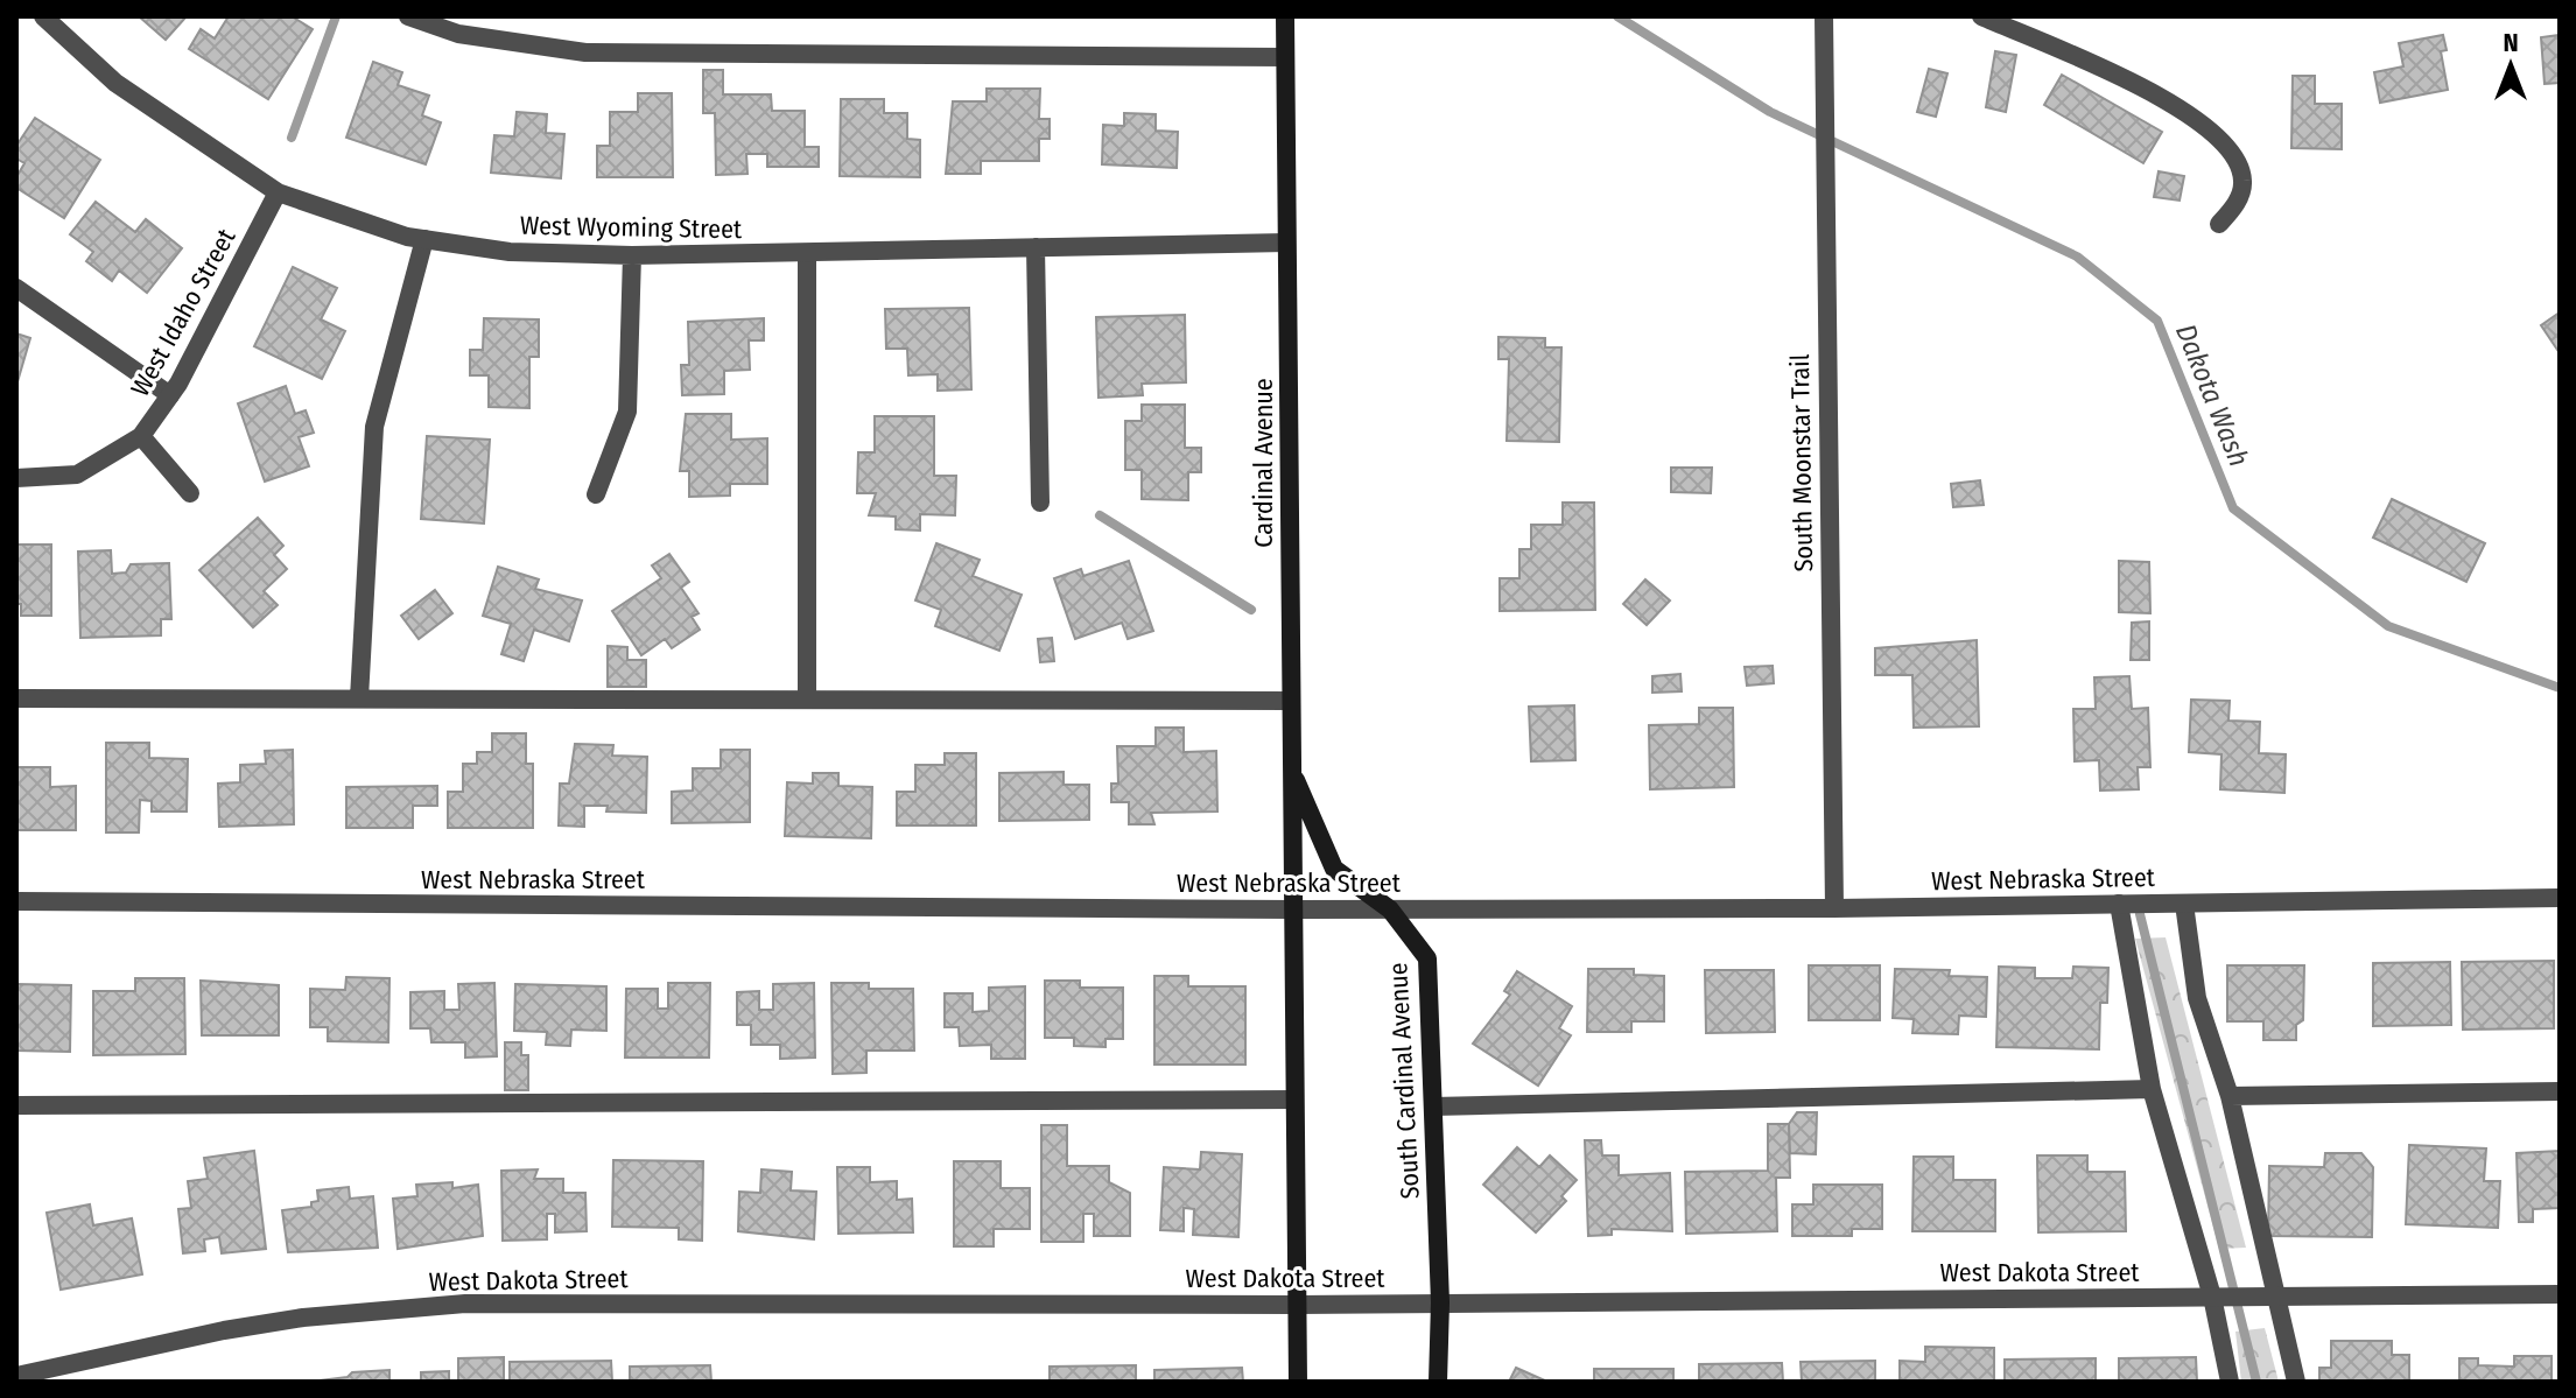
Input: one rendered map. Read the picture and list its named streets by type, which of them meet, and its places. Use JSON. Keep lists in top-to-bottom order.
{
  "streets": {
    "main road": ["Cardinal Avenue", "South Cardinal Avenue"],
    "street": [
      "West Wyoming Street",
      "West Idaho Street",
      "South Moonstar Trail",
      "West Nebraska Street",
      "West Dakota Street"
    ]
  },
  "crossings": [
    ["West Wyoming Street", "West Idaho Street"],
    ["West Wyoming Street", "Cardinal Avenue"],
    ["Cardinal Avenue", "West Nebraska Street"],
    ["Cardinal Avenue", "South Cardinal Avenue"],
    ["South Moonstar Trail", "West Nebraska Street"],
    ["West Nebraska Street", "South Cardinal Avenue"],
    ["South Cardinal Avenue", "West Dakota Street"]
  ],
  "water": ["Dakota Wash"],
  "north": "top"
}
